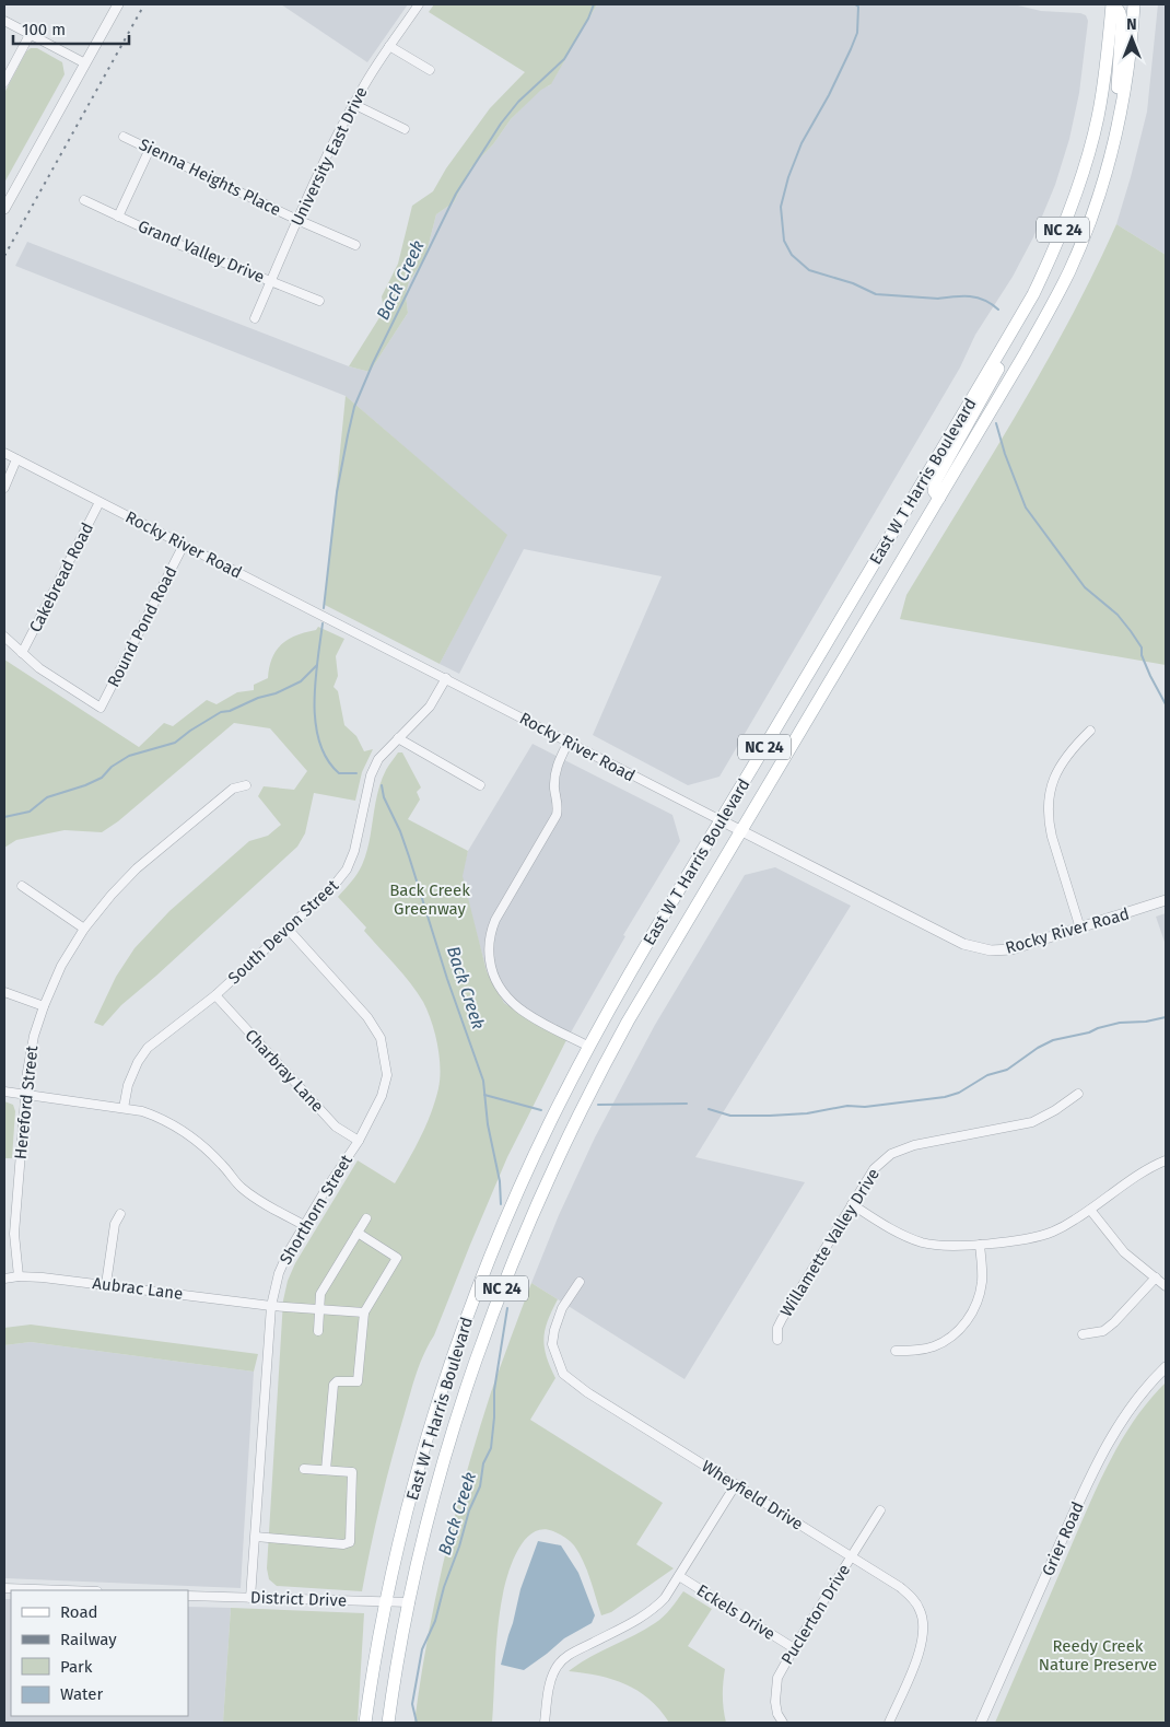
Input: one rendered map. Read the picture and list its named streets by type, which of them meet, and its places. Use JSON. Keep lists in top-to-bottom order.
{
  "streets": {
    "main road": ["NC 24", "East W T Harris Boulevard"],
    "street": [
      "University East Drive",
      "Sienna Heights Place",
      "Grand Valley Drive",
      "Rocky River Road",
      "Cakebread Road",
      "Round Pond Road",
      "South Devon Street",
      "Charbray Lane",
      "Hereford Street",
      "Shorthorn Street",
      "Willamette Valley Drive",
      "Aubrac Lane",
      "Wheyfield Drive",
      "Grier Road",
      "District Drive",
      "Eckels Drive",
      "Puclerton Drive"
    ]
  },
  "crossings": [
    ["University East Drive", "Sienna Heights Place"],
    ["University East Drive", "Grand Valley Drive"],
    ["East W T Harris Boulevard", "Rocky River Road"],
    ["East W T Harris Boulevard", "District Drive"],
    ["Rocky River Road", "Cakebread Road"],
    ["Rocky River Road", "Round Pond Road"],
    ["Rocky River Road", "South Devon Street"],
    ["Cakebread Road", "Round Pond Road"],
    ["South Devon Street", "Charbray Lane"],
    ["South Devon Street", "Shorthorn Street"],
    ["Charbray Lane", "Shorthorn Street"],
    ["Hereford Street", "Aubrac Lane"],
    ["Shorthorn Street", "Aubrac Lane"],
    ["Shorthorn Street", "District Drive"],
    ["Wheyfield Drive", "Puclerton Drive"],
    ["Eckels Drive", "Puclerton Drive"]
  ],
  "water": ["Back Creek"],
  "parks": ["Back Creek Greenway", "Reedy Creek Nature Preserve"],
  "legend": [
    "Road",
    "Railway",
    "Park",
    "Water"
  ],
  "scale_bar": "100 m",
  "north": "top"
}
